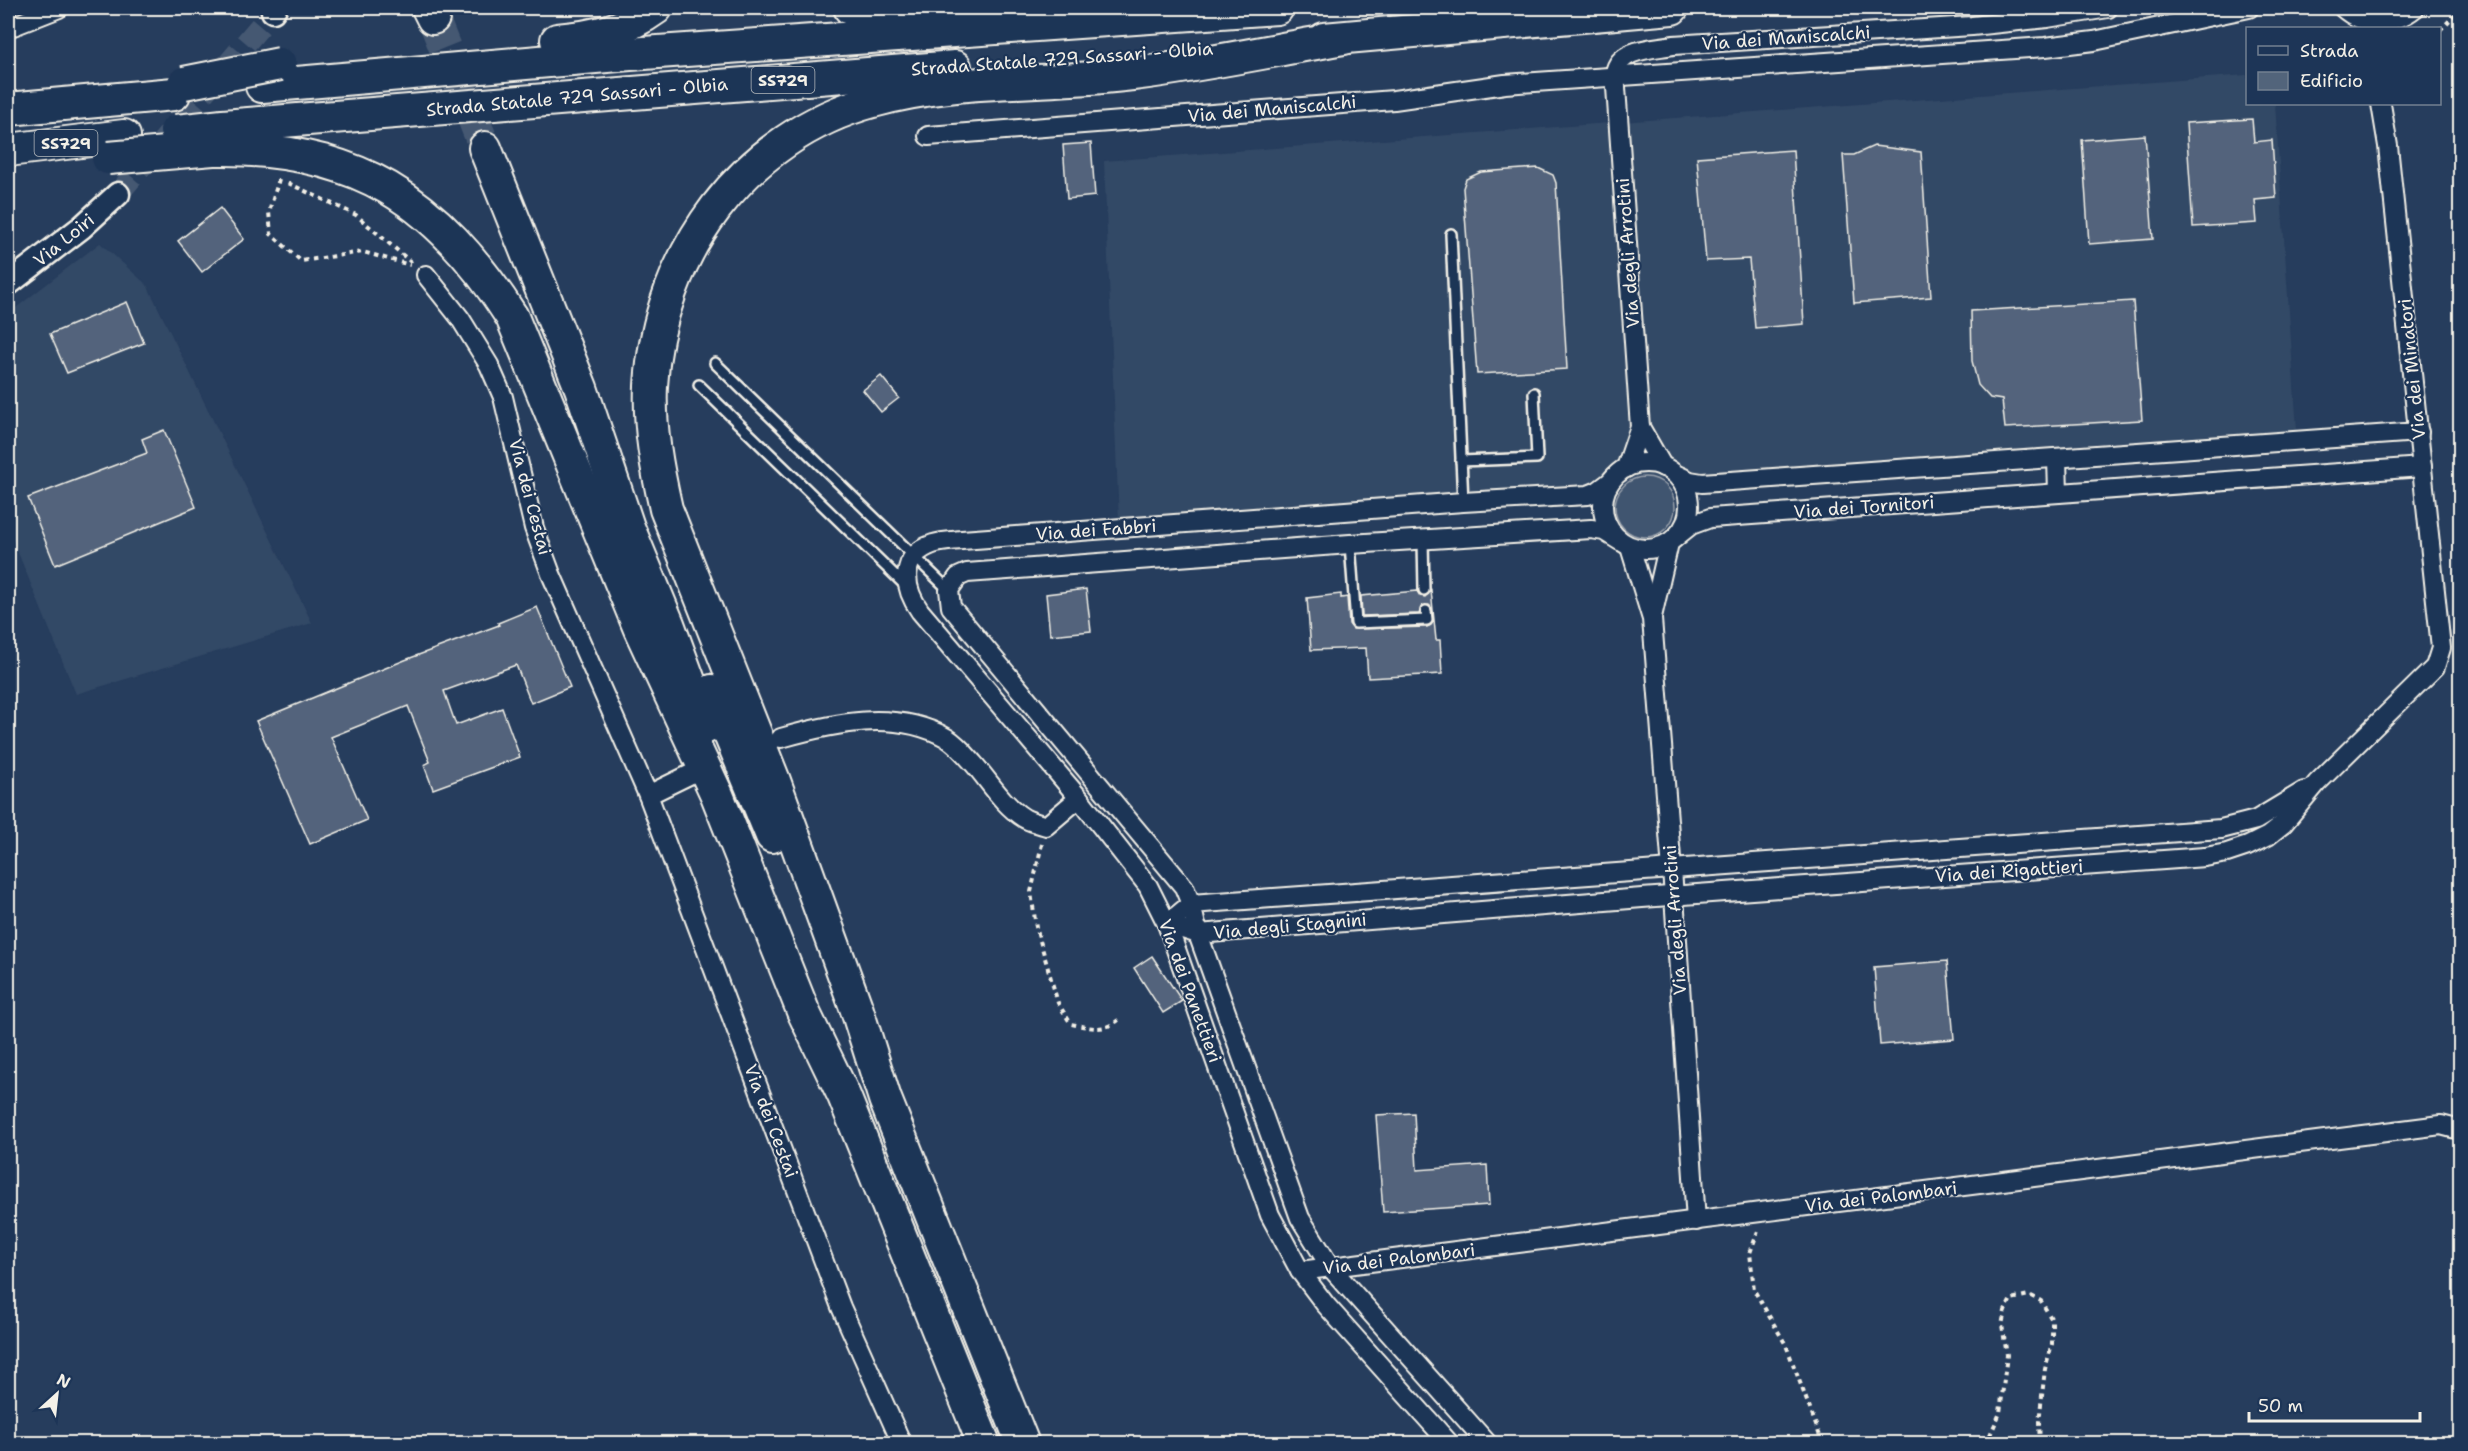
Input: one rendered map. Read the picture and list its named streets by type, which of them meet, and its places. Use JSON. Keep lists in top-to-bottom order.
{
  "streets": {
    "highway": ["Strada Statale 729 Sassari - Olbia", "SS729"],
    "street": [
      "Via dei Maniscalchi",
      "Via Loiri",
      "Via degli Arrotini",
      "Via dei Minatori",
      "Via dei Cestai",
      "Via dei Tornitori",
      "Via dei Fabbri",
      "Via dei Rigattieri",
      "Via degli Stagnini",
      "Via dei Panettieri",
      "Via dei Palombari"
    ]
  },
  "crossings": [
    ["Via dei Maniscalchi", "Via degli Arrotini"],
    ["Strada Statale 729 Sassari - Olbia", "SS729"],
    ["Via degli Arrotini", "Via dei Rigattieri"],
    ["Via degli Arrotini", "Via degli Stagnini"],
    ["Via degli Arrotini", "Via dei Palombari"],
    ["Via dei Minatori", "Via dei Tornitori"],
    ["Via dei Minatori", "Via dei Rigattieri"],
    ["Via dei Tornitori", "Via dei Fabbri"],
    ["Via dei Fabbri", "Via dei Panettieri"],
    ["Via dei Rigattieri", "Via degli Stagnini"],
    ["Via degli Stagnini", "Via dei Panettieri"],
    ["Via dei Panettieri", "Via dei Palombari"]
  ],
  "legend": ["Strada", "Edificio"],
  "scale_bar": "50 m",
  "north": "top right"
}
